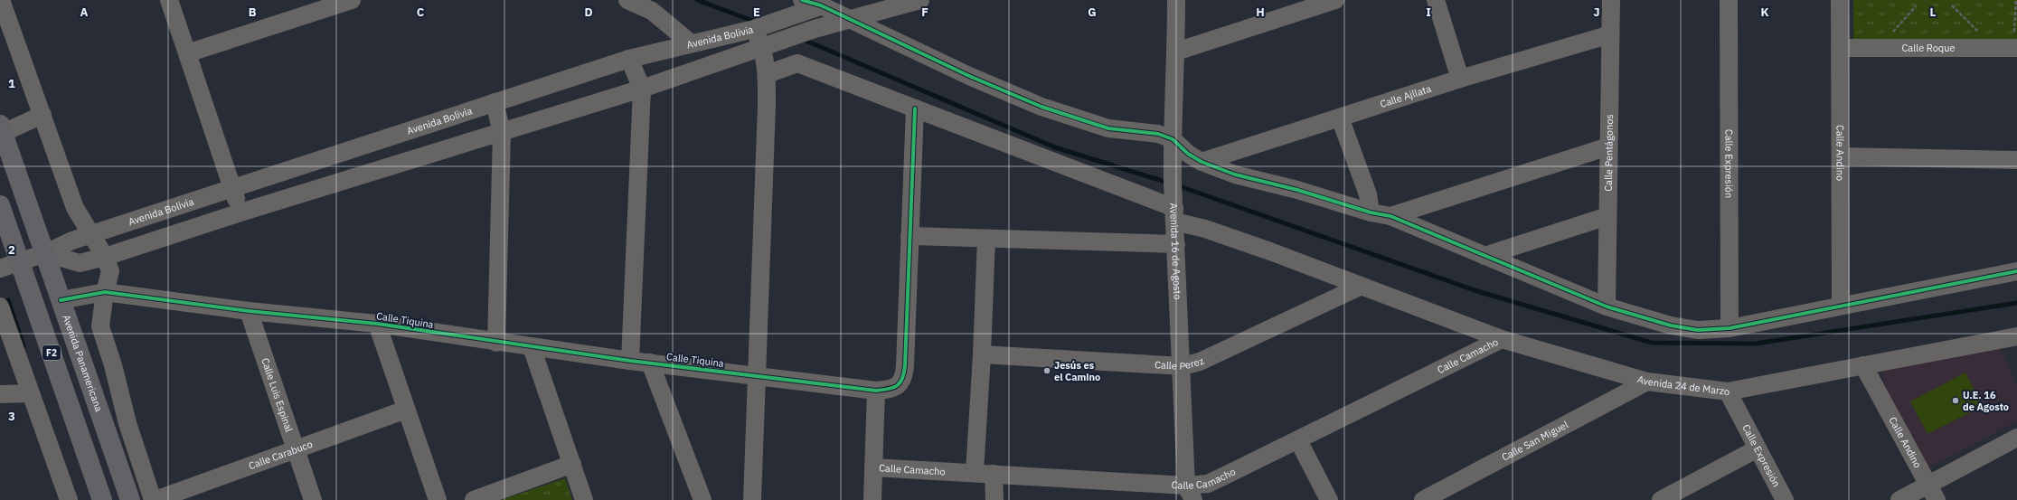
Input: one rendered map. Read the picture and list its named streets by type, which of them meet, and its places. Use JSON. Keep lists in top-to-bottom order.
{
  "streets": {
    "highway": ["F2", "Avenida Panamericana"],
    "street": [
      "Avenida Bolivia",
      "Calle Roque",
      "Calle Ajllata",
      "Calle Pentágonos",
      "Calle Andino",
      "Calle Expresión",
      "Avenida 16 de Agosto",
      "Calle Tiquina",
      "Calle Camacho",
      "Calle Perez",
      "Avenida 24 de Marzo",
      "Calle Luis Espinal",
      "Calle San Miguel",
      "Calle Carabuco"
    ]
  },
  "crossings": [
    ["Avenida Bolivia", "F2"],
    ["Avenida Bolivia", "Avenida Panamericana"],
    ["Calle Roque", "Calle Andino"],
    ["Calle Ajllata", "Calle Pentágonos"],
    ["Calle Andino", "Avenida 24 de Marzo"],
    ["Calle Expresión", "Avenida 24 de Marzo"],
    ["Avenida 16 de Agosto", "Calle Camacho"],
    ["Avenida 16 de Agosto", "Calle Perez"],
    ["Avenida 16 de Agosto", "Avenida 24 de Marzo"],
    ["Calle Tiquina", "Avenida Panamericana"],
    ["Calle Tiquina", "Avenida 24 de Marzo"],
    ["Calle Tiquina", "Calle Luis Espinal"],
    ["Calle Camacho", "Avenida 24 de Marzo"],
    ["Calle Perez", "Avenida 24 de Marzo"],
    ["Avenida 24 de Marzo", "Calle San Miguel"],
    ["Calle Luis Espinal", "Calle Carabuco"]
  ],
  "places": ["Jesús es el Camino", "U.E. 16 de Agosto"],
  "grid": {
    "columns": [
      "A",
      "B",
      "C",
      "D",
      "E",
      "F",
      "G",
      "H",
      "I",
      "J",
      "K",
      "L"
    ],
    "rows": ["1", "2", "3"]
  }
}
